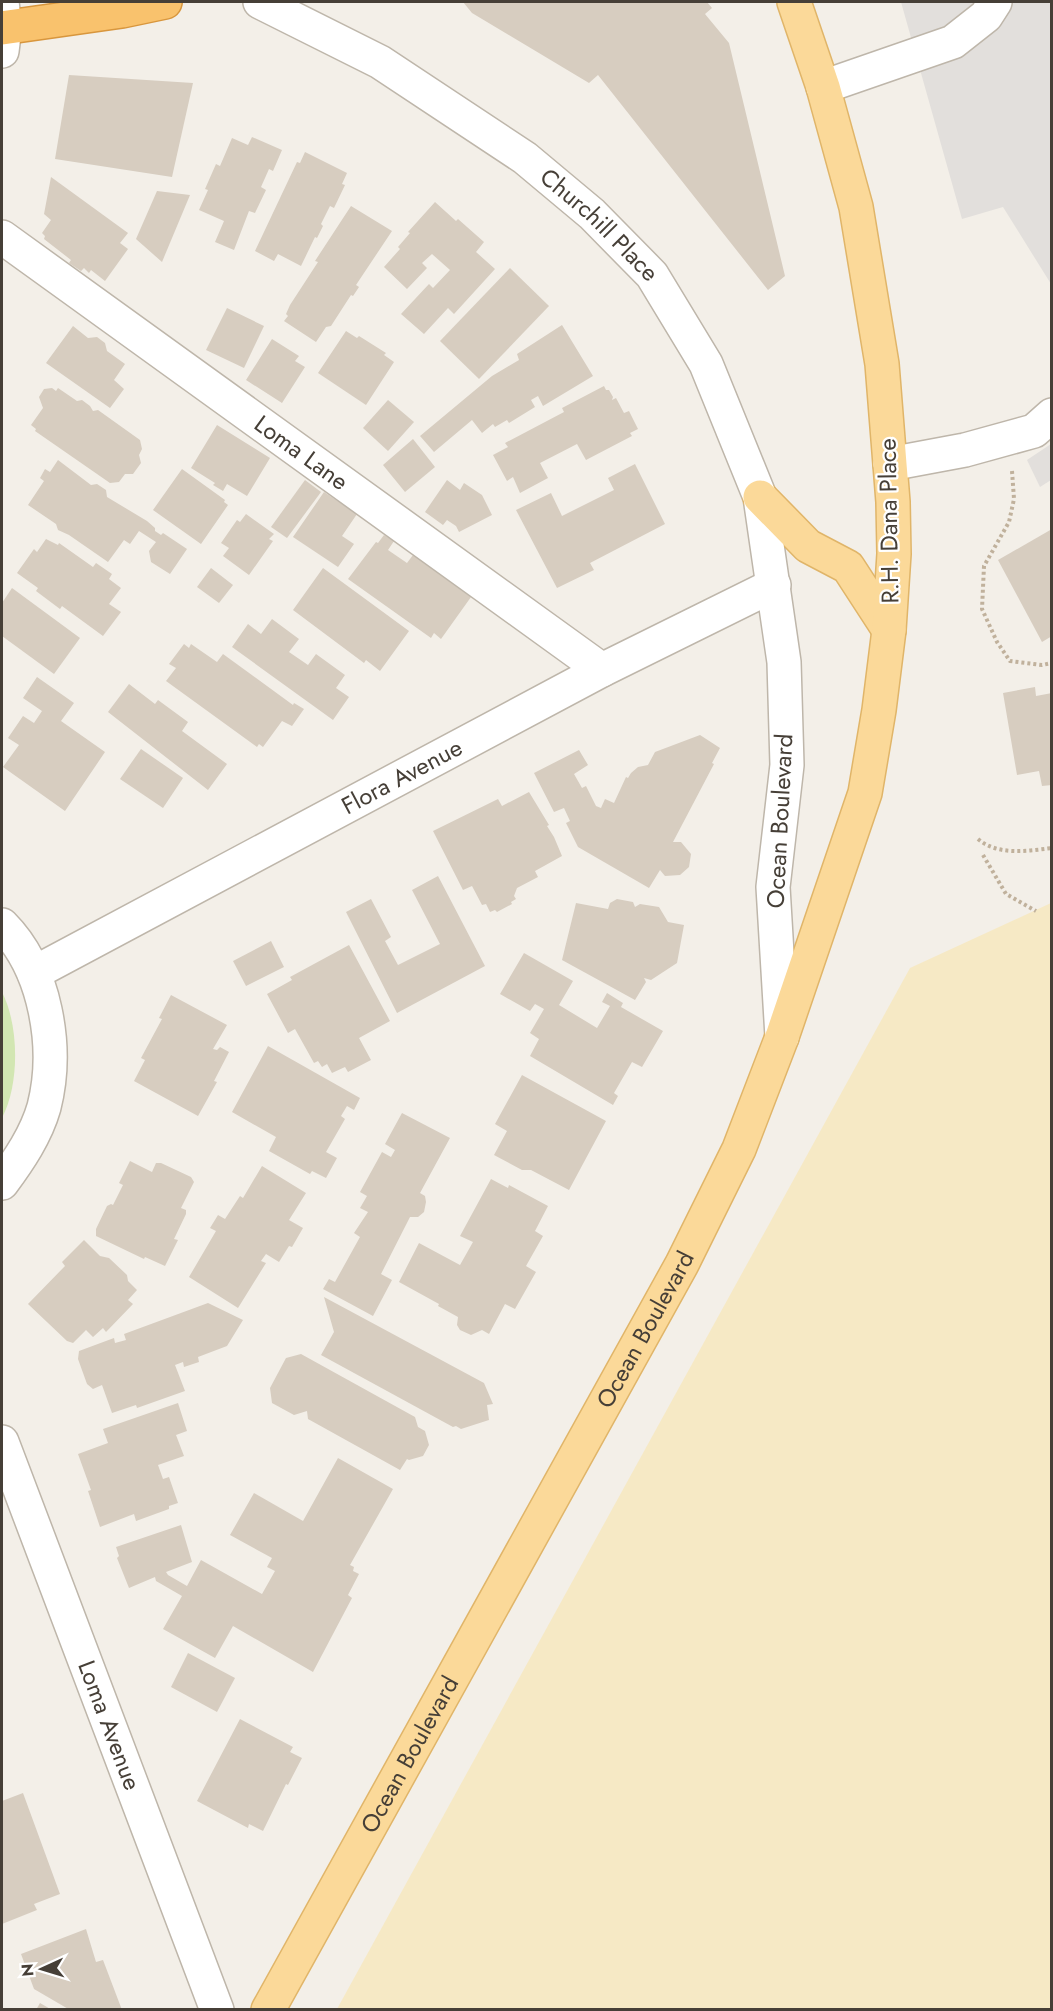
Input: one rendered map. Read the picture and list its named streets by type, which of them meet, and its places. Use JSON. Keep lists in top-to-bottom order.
{
  "streets": {
    "main road": ["R.H. Dana Place", "Ocean Boulevard"],
    "street": [
      "Churchill Place",
      "Loma Lane",
      "Flora Avenue",
      "Loma Avenue"
    ]
  },
  "crossings": [
    ["Churchill Place", "Flora Avenue"],
    ["Churchill Place", "Ocean Boulevard"],
    ["Loma Lane", "Flora Avenue"],
    ["R.H. Dana Place", "Ocean Boulevard"],
    ["Flora Avenue", "Ocean Boulevard"]
  ],
  "north": "left"
}
